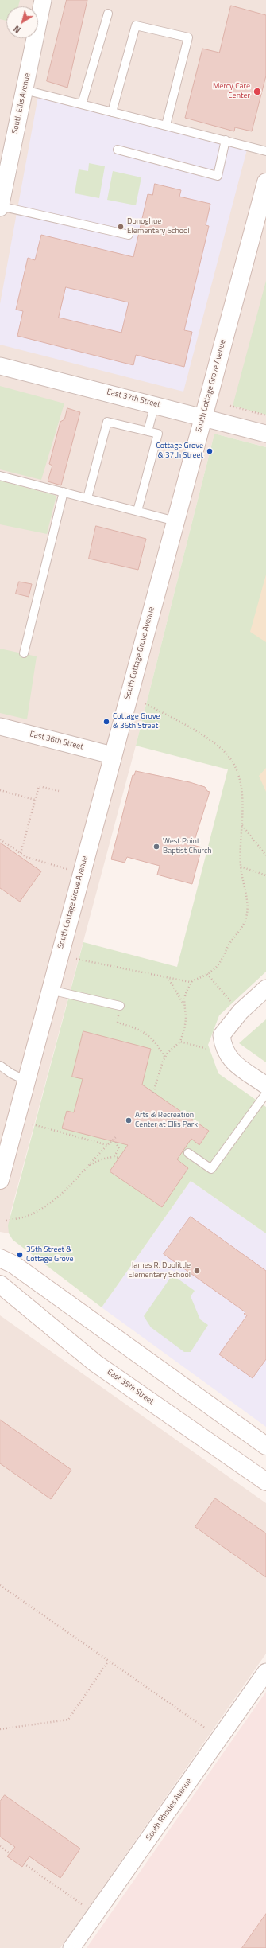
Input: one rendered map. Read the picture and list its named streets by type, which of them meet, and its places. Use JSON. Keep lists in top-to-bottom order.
{
  "streets": {
    "main road": ["South Cottage Grove Avenue", "East 35th Street"],
    "street": [
      "South Ellis Avenue",
      "East 37th Street",
      "East 36th Street",
      "South Rhodes Avenue"
    ]
  },
  "crossings": [
    ["South Cottage Grove Avenue", "East 37th Street"],
    ["South Cottage Grove Avenue", "East 36th Street"]
  ],
  "places": [
    "Mercy Care Center",
    "Donoghue Elementary School",
    "Cottage Grove & 37th Street",
    "Cottage Grove & 36th Street",
    "West Point Baptist Church",
    "Arts & Recreation Center at Ellis Park",
    "35th Street & Cottage Grove",
    "James R. Doolittle Elementary School"
  ],
  "north": "bottom left"
}
